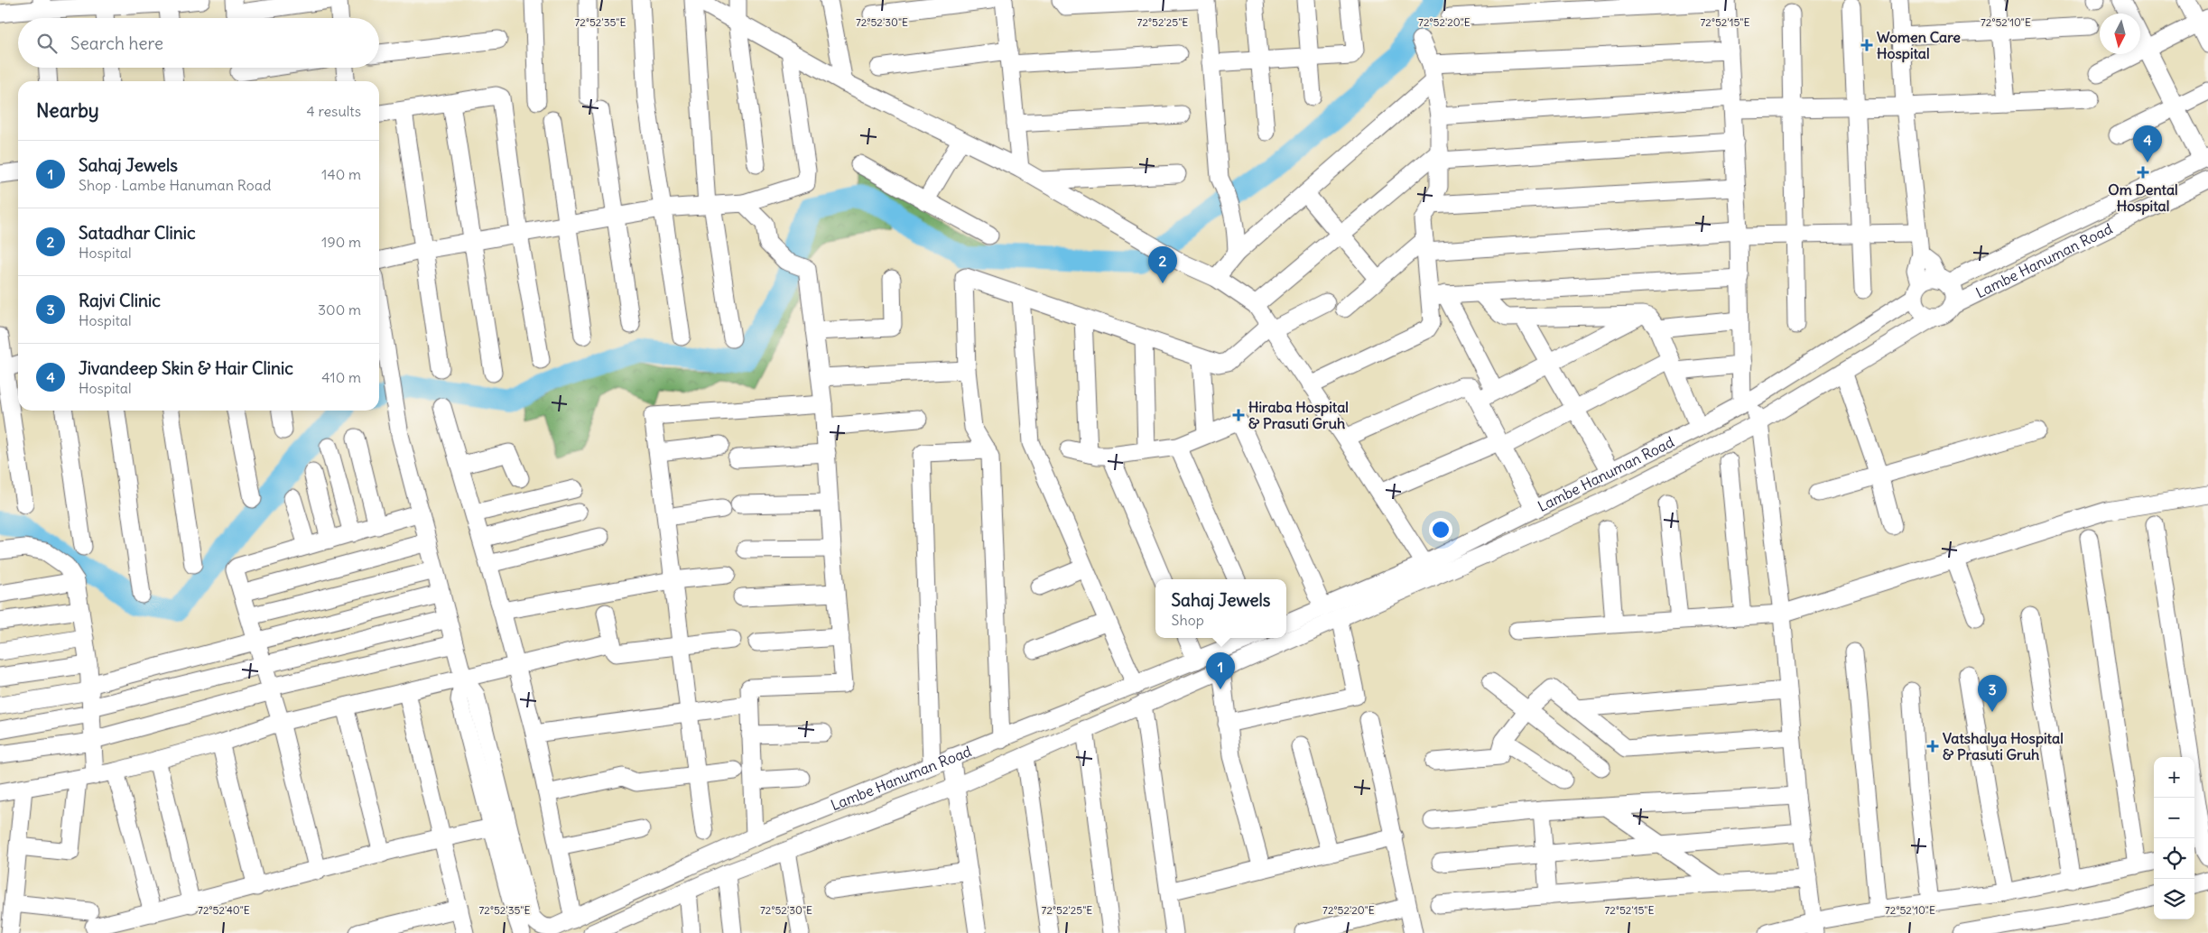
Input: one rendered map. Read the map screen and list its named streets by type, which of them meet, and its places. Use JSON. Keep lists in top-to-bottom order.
{
  "streets": {
    "street": ["Lambe Hanuman Road"]
  },
  "places": {
    "health": [
      "Women Care Hospital",
      "Om Dental Hospital",
      "Hiraba Hospital & Prasuti Gruh",
      "Vatshalya Hospital & Prasuti Gruh"
    ]
  },
  "north": "bottom",
  "page": {
    "search": "Search here",
    "heading": ["Nearby", "4 results"],
    "pins": [
      "4",
      "2",
      "1",
      "3"
    ],
    "list": [
      {
        "mark": "1",
        "name": "Sahaj Jewels",
        "note": "Shop · Lambe Hanuman Road",
        "value": "140 m"
      },
      {
        "mark": "2",
        "name": "Satadhar Clinic",
        "note": "Hospital",
        "value": "190 m"
      },
      {
        "mark": "3",
        "name": "Rajvi Clinic",
        "note": "Hospital",
        "value": "300 m"
      },
      {
        "mark": "4",
        "name": "Jivandeep Skin & Hair Clinic",
        "note": "Hospital",
        "value": "410 m"
      }
    ],
    "popup": ["Sahaj Jewels", "Shop"],
    "map_buttons": ["+", "−"]
  },
  "coordinates": [
    "72°52'35\"E",
    "72°52'30\"E",
    "72°52'25\"E",
    "72°52'20\"E",
    "72°52'15\"E",
    "72°52'10\"E",
    "72°52'40\"E"
  ]
}
